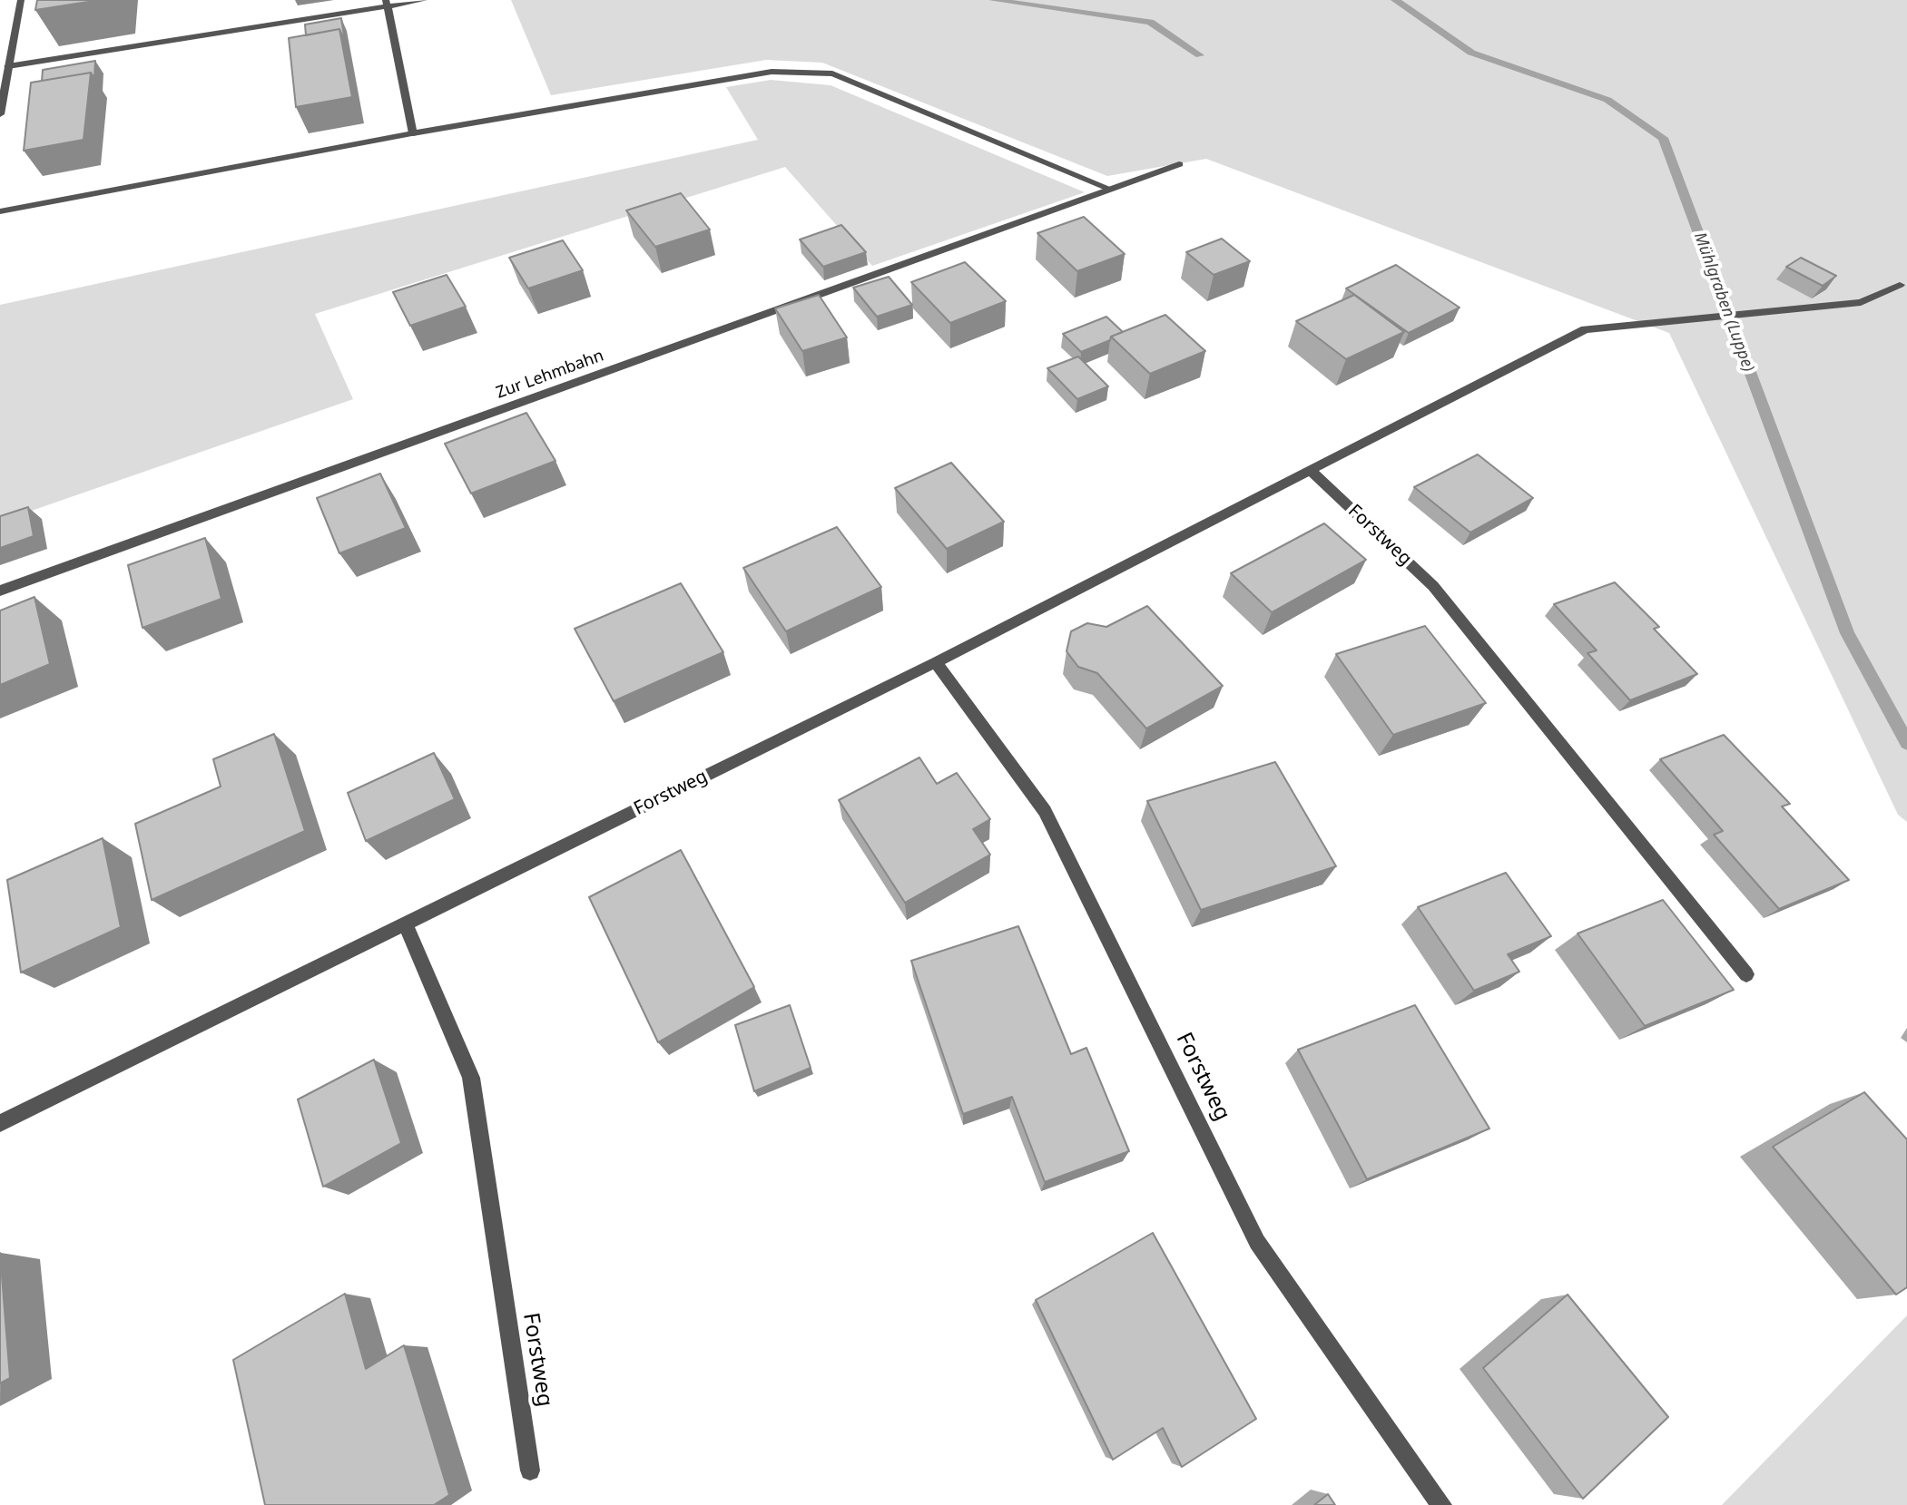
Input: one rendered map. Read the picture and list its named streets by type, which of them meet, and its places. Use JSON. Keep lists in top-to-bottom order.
{
  "streets": {
    "street": ["Zur Lehmbahn", "Forstweg"]
  },
  "water": ["Mühlgraben (Luppe)"]
}
